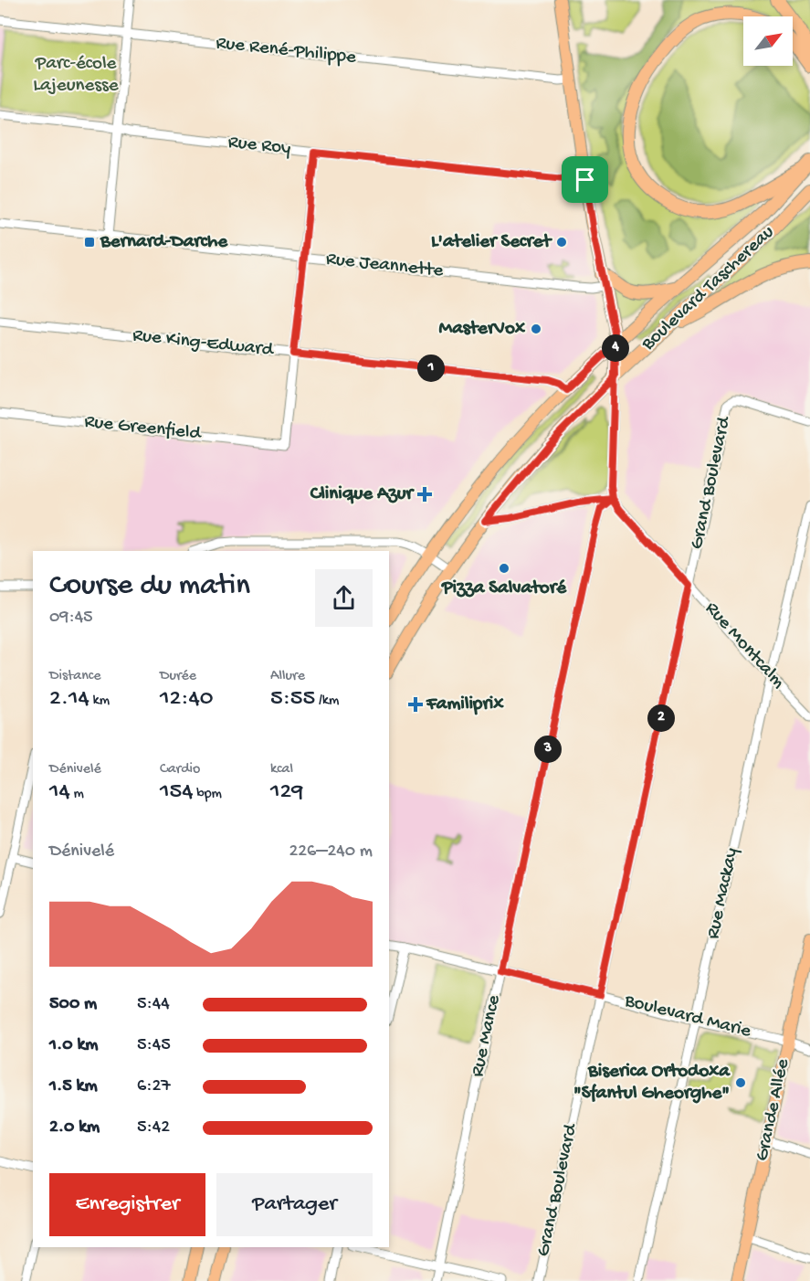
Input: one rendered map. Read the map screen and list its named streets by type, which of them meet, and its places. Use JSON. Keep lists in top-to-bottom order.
{
  "streets": {
    "highway": ["Boulevard Taschereau"],
    "main road": ["Grande Allée"],
    "street": [
      "Rue René-Philippe",
      "Rue Roy",
      "Rue Jeannette",
      "Rue King-Edward",
      "Rue Greenfield",
      "Grand Boulevard",
      "Rue Montcalm",
      "Rue Mackay",
      "Boulevard Marie",
      "Rue Mance"
    ]
  },
  "crossings": [
    ["Boulevard Taschereau", "Rue King-Edward"],
    ["Rue King-Edward", "Rue Greenfield"],
    ["Grand Boulevard", "Rue Montcalm"],
    ["Grand Boulevard", "Boulevard Marie"],
    ["Rue Montcalm", "Rue Mackay"],
    ["Rue Montcalm", "Rue Mance"],
    ["Rue Mackay", "Boulevard Marie"],
    ["Boulevard Marie", "Rue Mance"],
    ["Boulevard Marie", "Grande Allée"]
  ],
  "parks": ["Parc-école Lajeunesse"],
  "places": {
    "transit": ["Bernard-Darche"],
    "other": [
      "L'atelier Secret",
      "MasterVox",
      "Pizza Salvatoré",
      "Biserica Ortodoxa \"Sfantul Gheorghe\""
    ],
    "health": ["Clinique Azur", "Familiprix"]
  },
  "north": "top right",
  "page": {
    "pins": [
      "4",
      "1",
      "2",
      "3"
    ],
    "heading": ["Course du matin", "09:45"],
    "stats": [
      ["Distance", "2.14 km"],
      ["Durée", "12:40"],
      ["Allure", "5:55 /km"],
      ["Dénivelé", "14 m"],
      ["Cardio", "154 bpm"],
      ["kcal", "129"]
    ],
    "chart": ["Dénivelé", "226–240 m"],
    "list": [
      {
        "name": "500 m",
        "note": "5:44"
      },
      {
        "name": "1.0 km",
        "note": "5:45"
      },
      {
        "name": "1.5 km",
        "note": "6:27"
      },
      {
        "name": "2.0 km",
        "note": "5:42"
      }
    ],
    "buttons": ["Enregistrer", "Partager"]
  }
}
